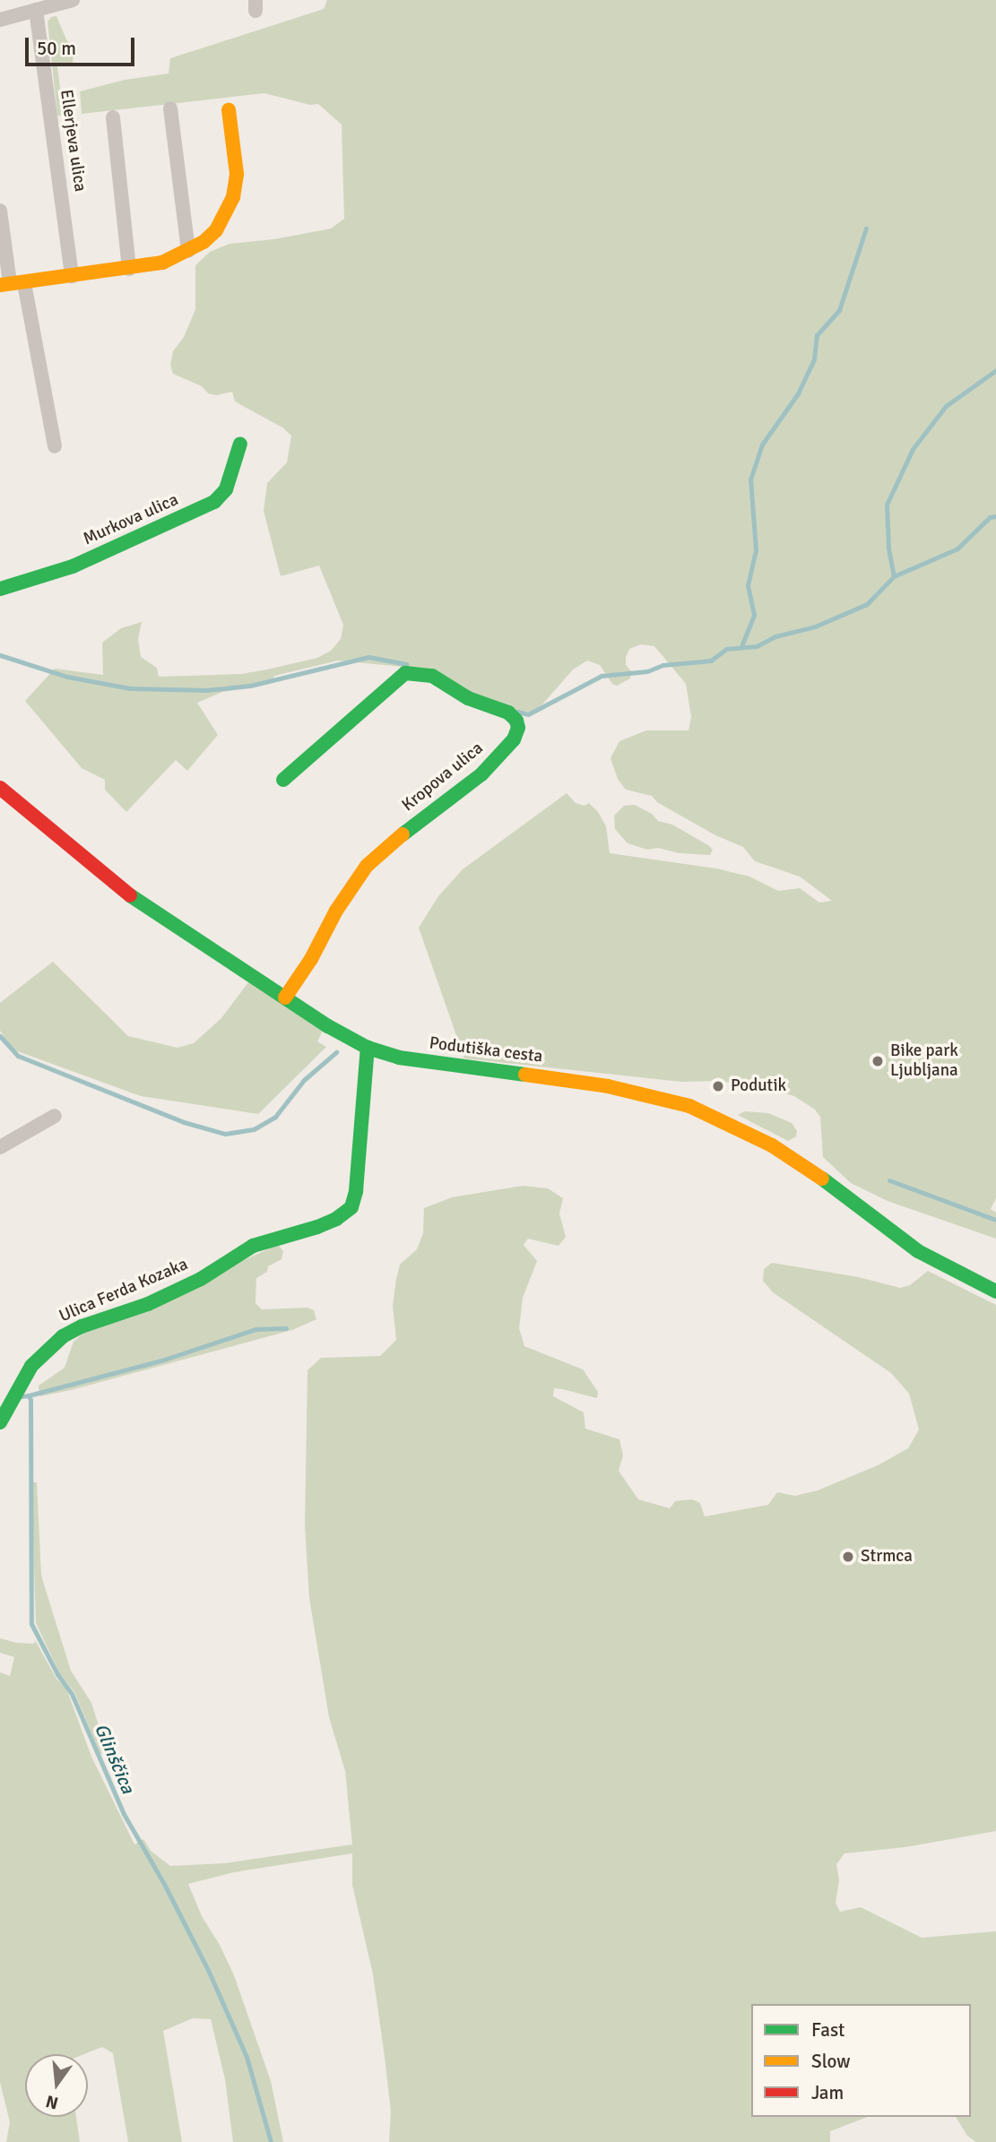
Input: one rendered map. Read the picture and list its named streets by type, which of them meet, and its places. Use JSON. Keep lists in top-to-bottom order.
{
  "streets": {
    "street": [
      "Ellerjeva ulica",
      "Murkova ulica",
      "Kropova ulica",
      "Podutiška cesta",
      "Ulica Ferda Kozaka"
    ]
  },
  "crossings": [
    ["Kropova ulica", "Podutiška cesta"],
    ["Podutiška cesta", "Ulica Ferda Kozaka"]
  ],
  "water": ["Glinščica"],
  "places": ["Bike park Ljubljana", "Podutik", "Strmca"],
  "legend": ["Fast", "Slow", "Jam"],
  "scale_bar": "50 m",
  "north": "bottom"
}
